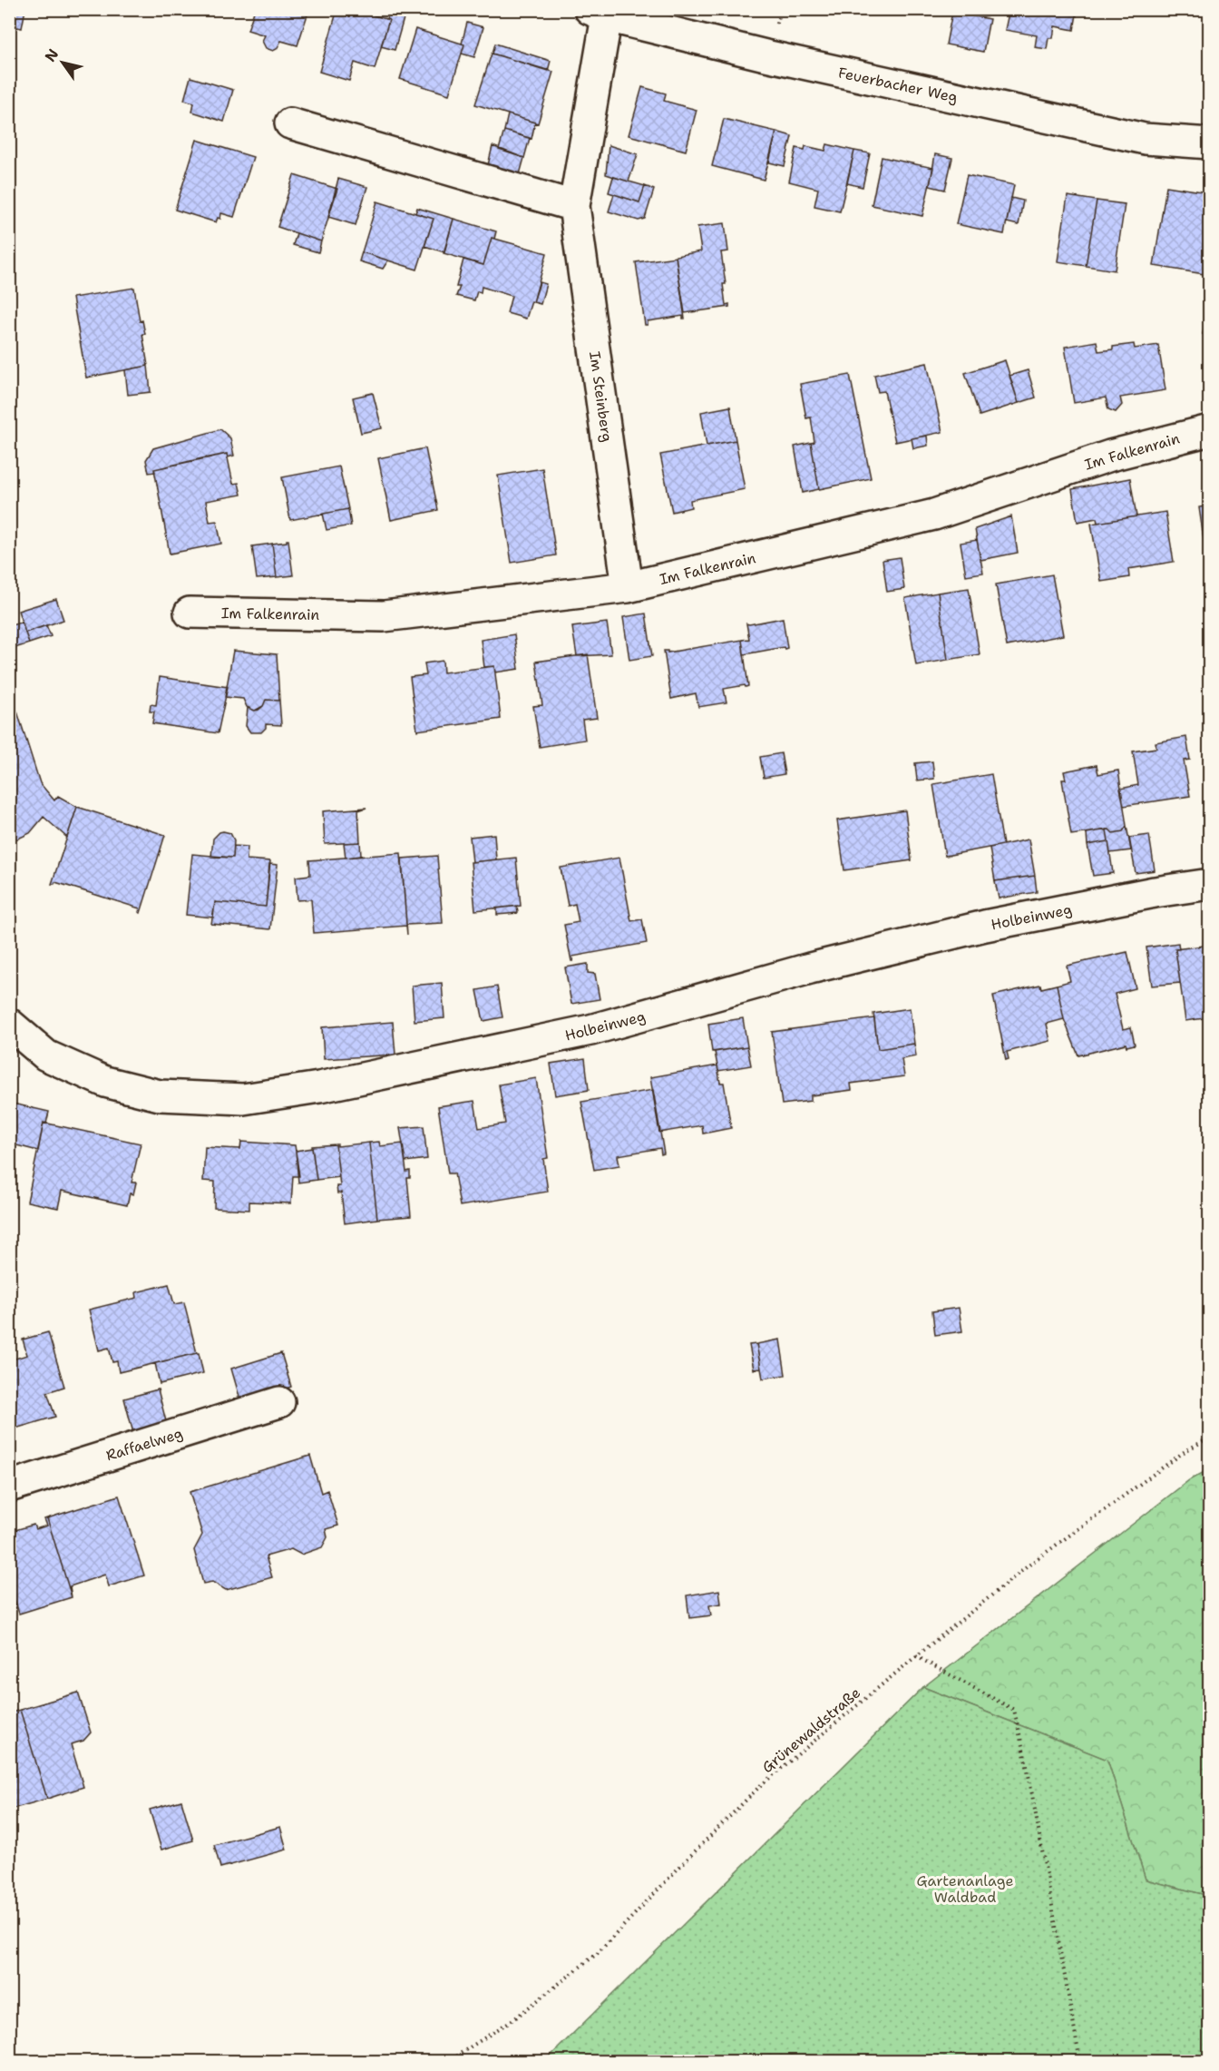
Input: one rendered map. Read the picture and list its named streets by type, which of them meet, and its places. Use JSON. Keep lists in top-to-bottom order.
{
  "streets": {
    "street": [
      "Feuerbacher Weg",
      "Im Steinberg",
      "Im Falkenrain",
      "Holbeinweg",
      "Raffaelweg"
    ],
    "path": ["Grünewaldstraße"]
  },
  "crossings": [
    ["Feuerbacher Weg", "Im Steinberg"],
    ["Im Steinberg", "Im Falkenrain"]
  ],
  "parks": ["Gartenanlage Waldbad"],
  "north": "top left"
}
